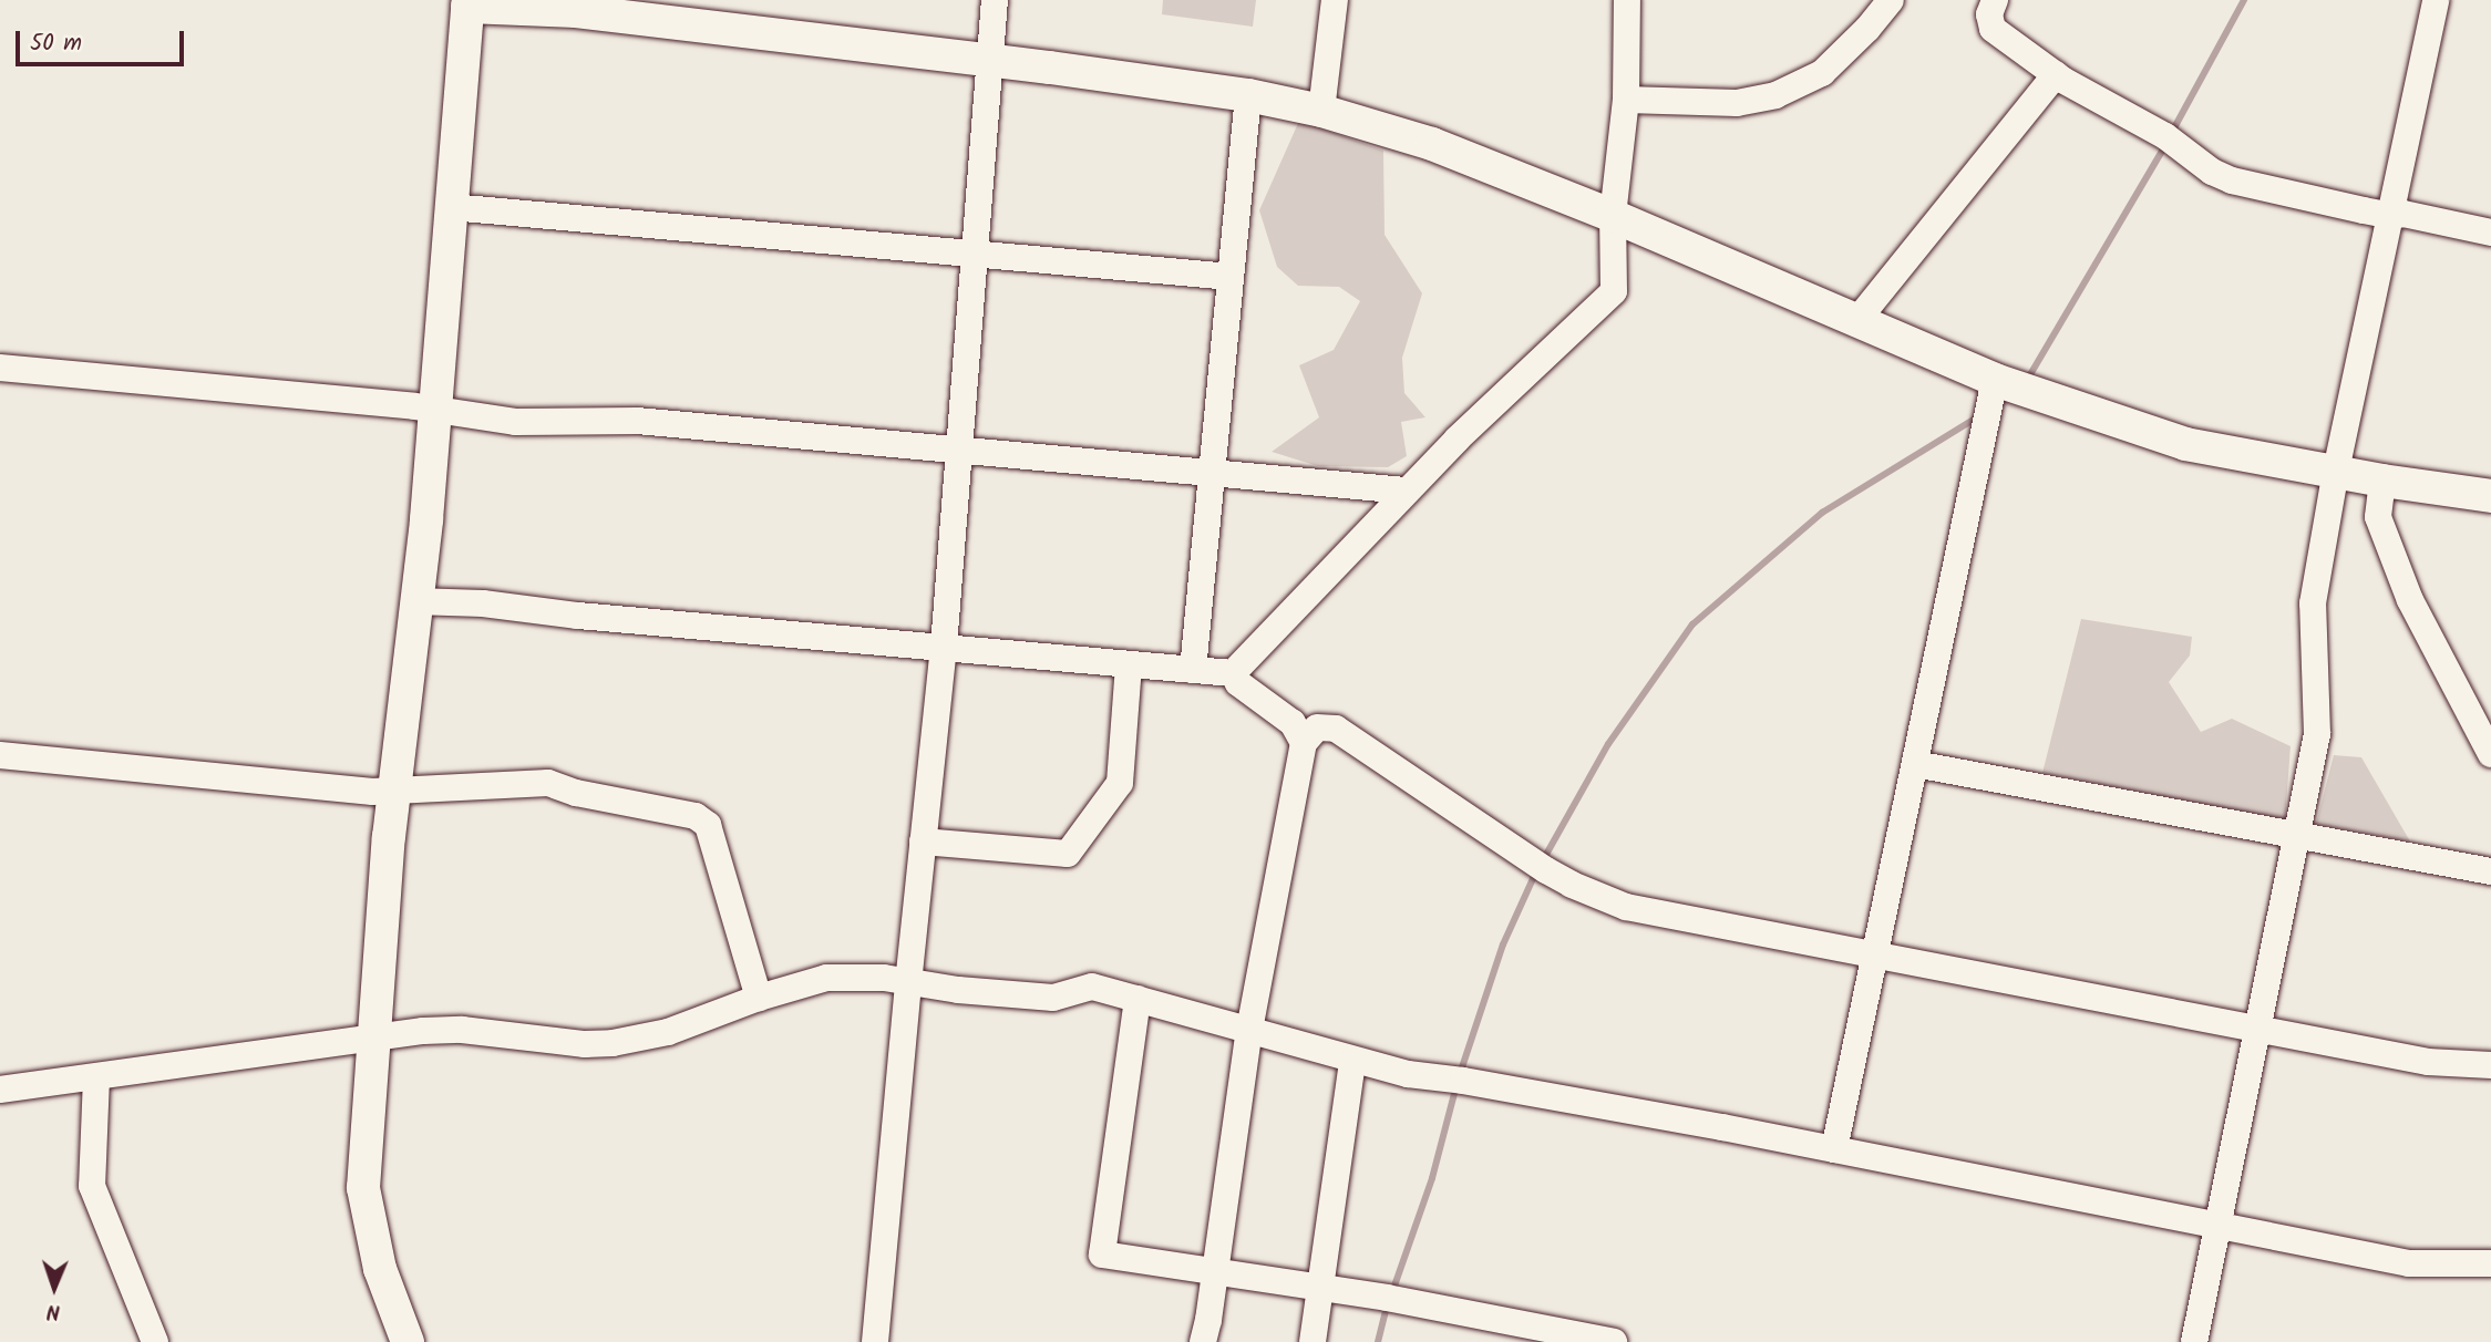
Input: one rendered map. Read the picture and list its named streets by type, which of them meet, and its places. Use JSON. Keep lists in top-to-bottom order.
{
  "scale_bar": "50 m",
  "north": "bottom"
}
